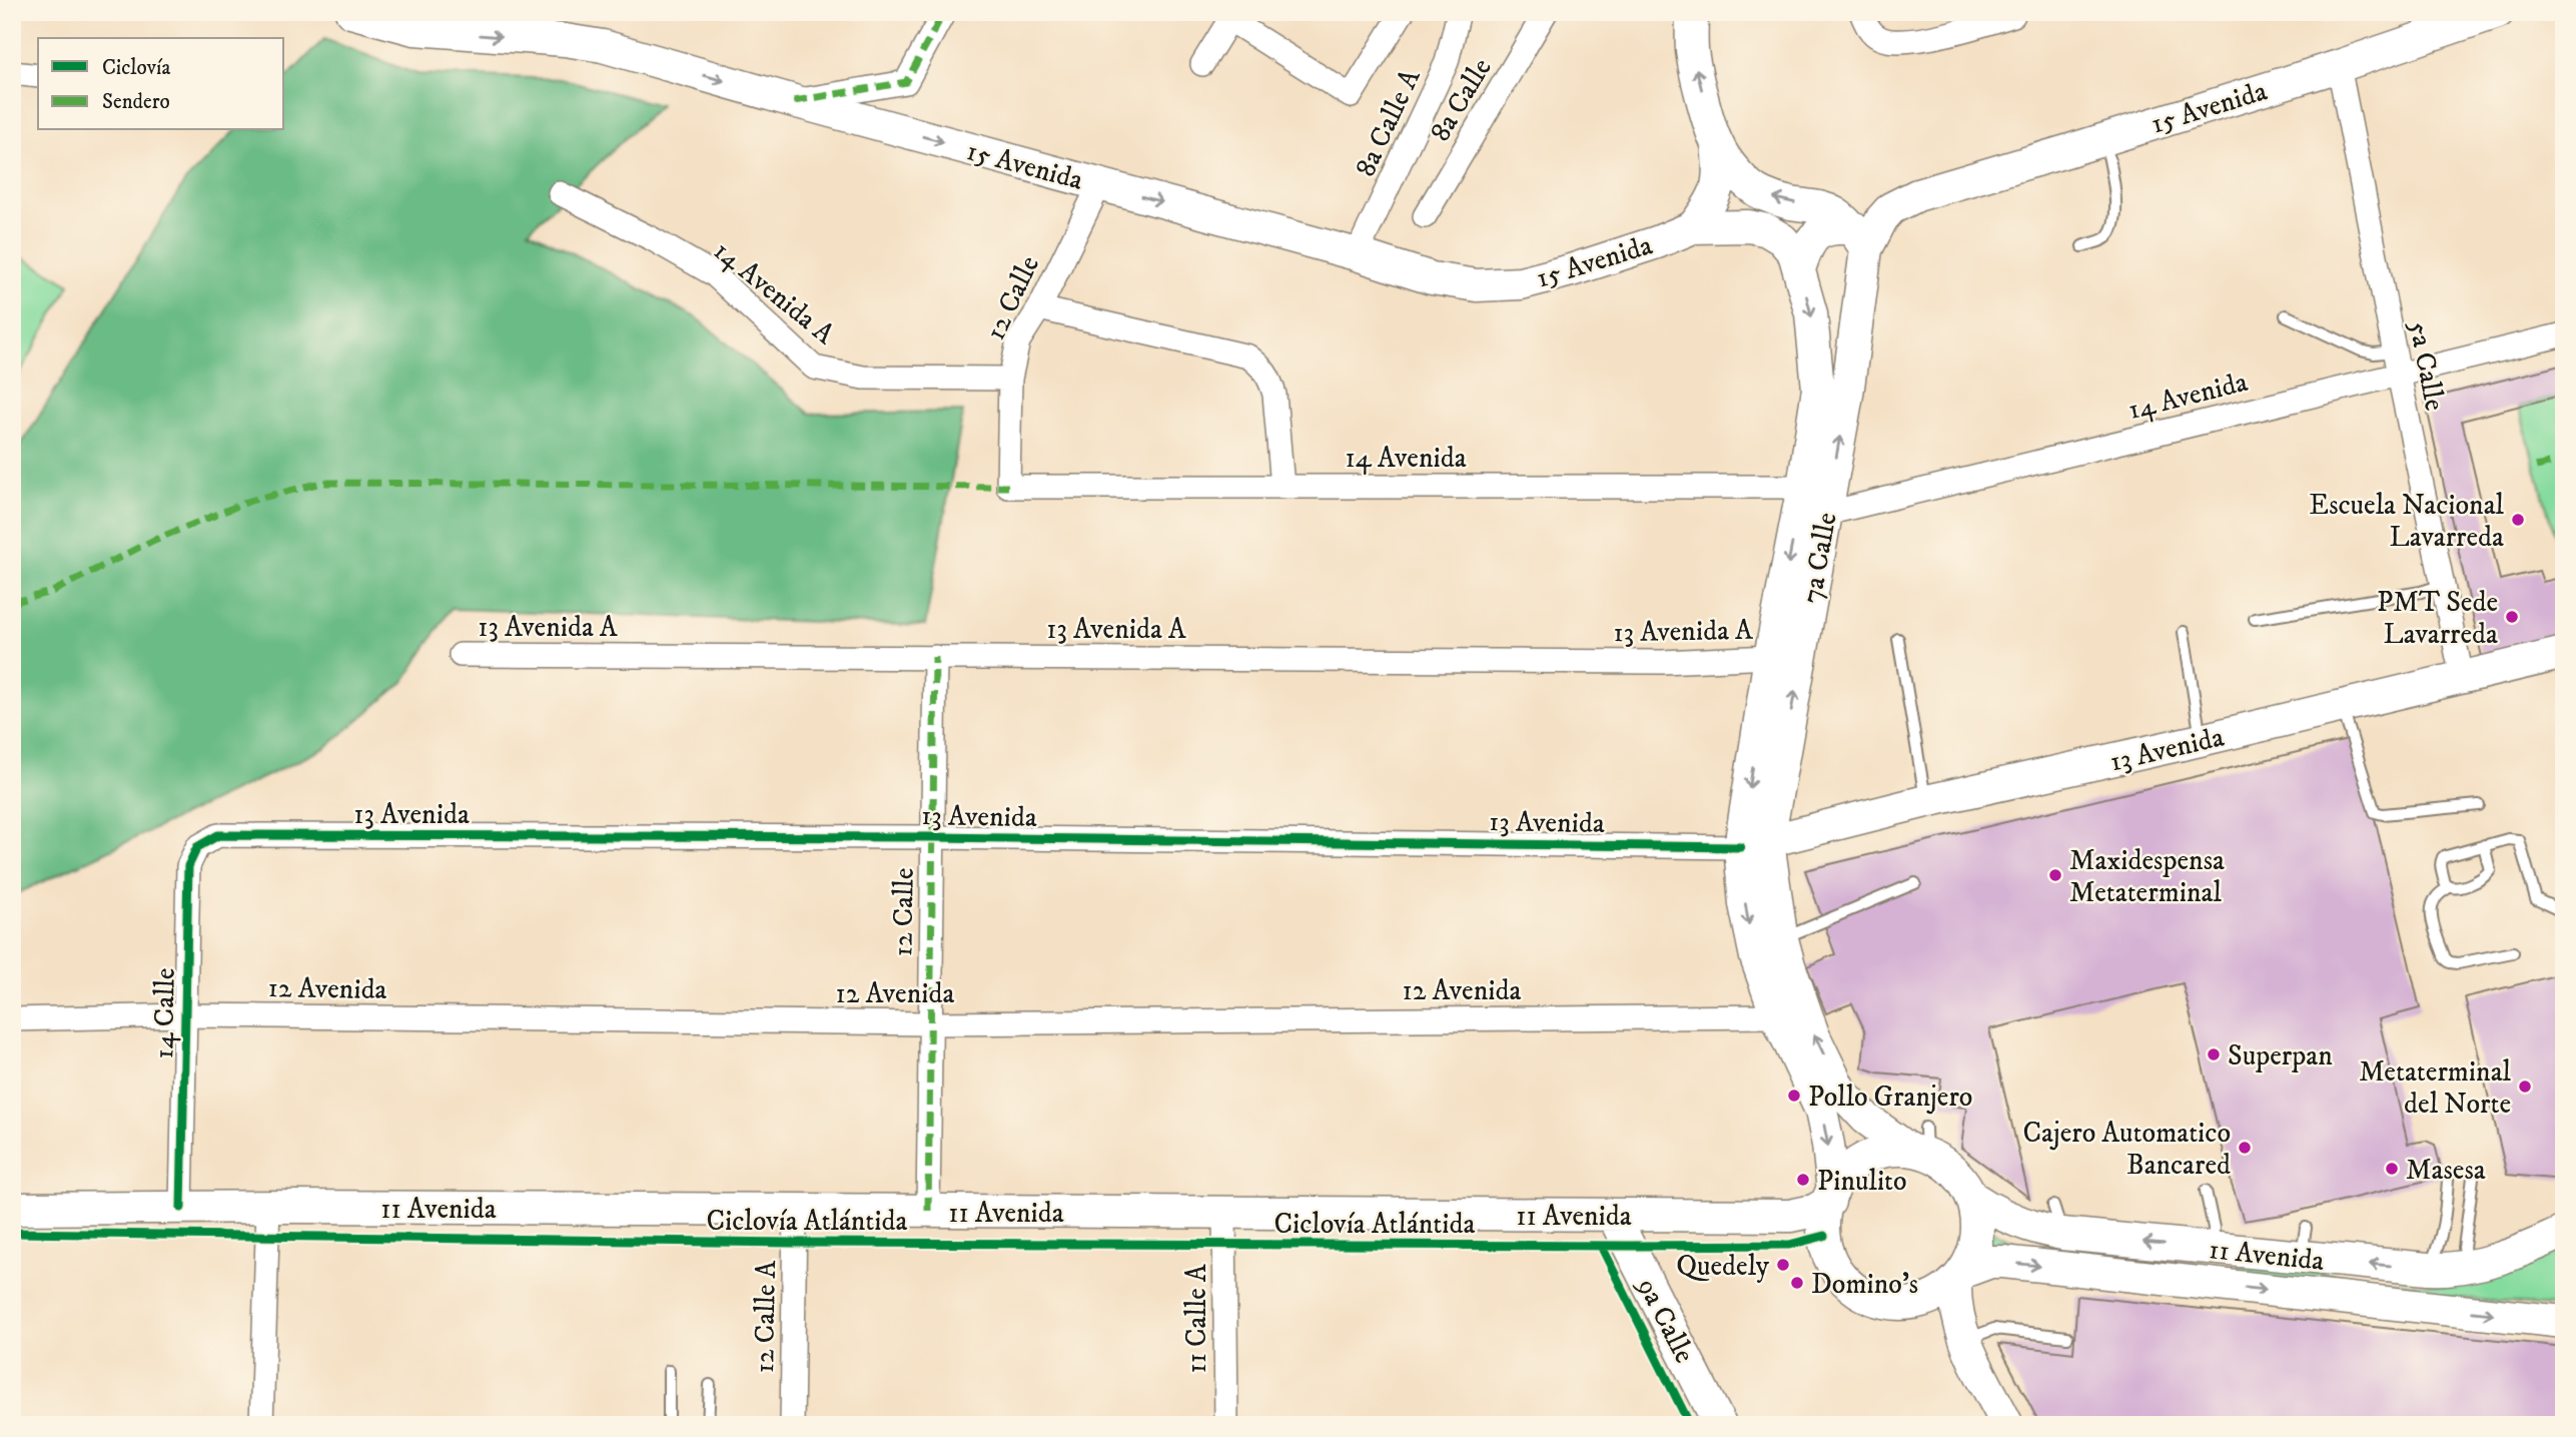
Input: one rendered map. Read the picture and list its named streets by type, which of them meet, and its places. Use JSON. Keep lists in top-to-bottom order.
{
  "streets": {
    "main road": [
      "15 Avenida",
      "7a Calle",
      "13 Avenida",
      "11 Avenida",
      "9a Calle"
    ],
    "street": [
      "8a Calle",
      "8a Calle A",
      "14 Avenida A",
      "12 Calle",
      "5a Calle",
      "14 Avenida",
      "13 Avenida A",
      "12 Avenida",
      "14 Calle",
      "12 Calle A",
      "11 Calle A"
    ],
    "cycle path": ["Ciclovía Atlántida"]
  },
  "crossings": [
    ["15 Avenida", "8a Calle A"],
    ["15 Avenida", "12 Calle"],
    ["15 Avenida", "5a Calle"],
    ["15 Avenida", "7a Calle"],
    ["14 Avenida A", "12 Calle"],
    ["12 Calle", "14 Avenida"],
    ["12 Calle", "13 Avenida A"],
    ["12 Calle", "13 Avenida"],
    ["12 Calle", "12 Avenida"],
    ["12 Calle", "11 Avenida"],
    ["5a Calle", "14 Avenida"],
    ["5a Calle", "13 Avenida"],
    ["14 Avenida", "7a Calle"],
    ["7a Calle", "13 Avenida A"],
    ["7a Calle", "13 Avenida"],
    ["7a Calle", "12 Avenida"],
    ["7a Calle", "11 Avenida"],
    ["13 Avenida", "14 Calle"],
    ["12 Avenida", "14 Calle"],
    ["14 Calle", "11 Avenida"],
    ["11 Avenida", "12 Calle A"],
    ["11 Avenida", "11 Calle A"],
    ["11 Avenida", "9a Calle"]
  ],
  "one_way": ["15 Avenida"],
  "places": [
    "Escuela Nacional Lavarreda",
    "PMT Sede Lavarreda",
    "Maxidespensa Metaterminal",
    "Superpan",
    "Metaterminal del Norte",
    "Pollo Granjero",
    "Cajero Automatico Bancared",
    "Masesa",
    "Pinulito",
    "Quedely",
    "Domino's"
  ],
  "legend": ["Ciclovía", "Sendero"]
}
